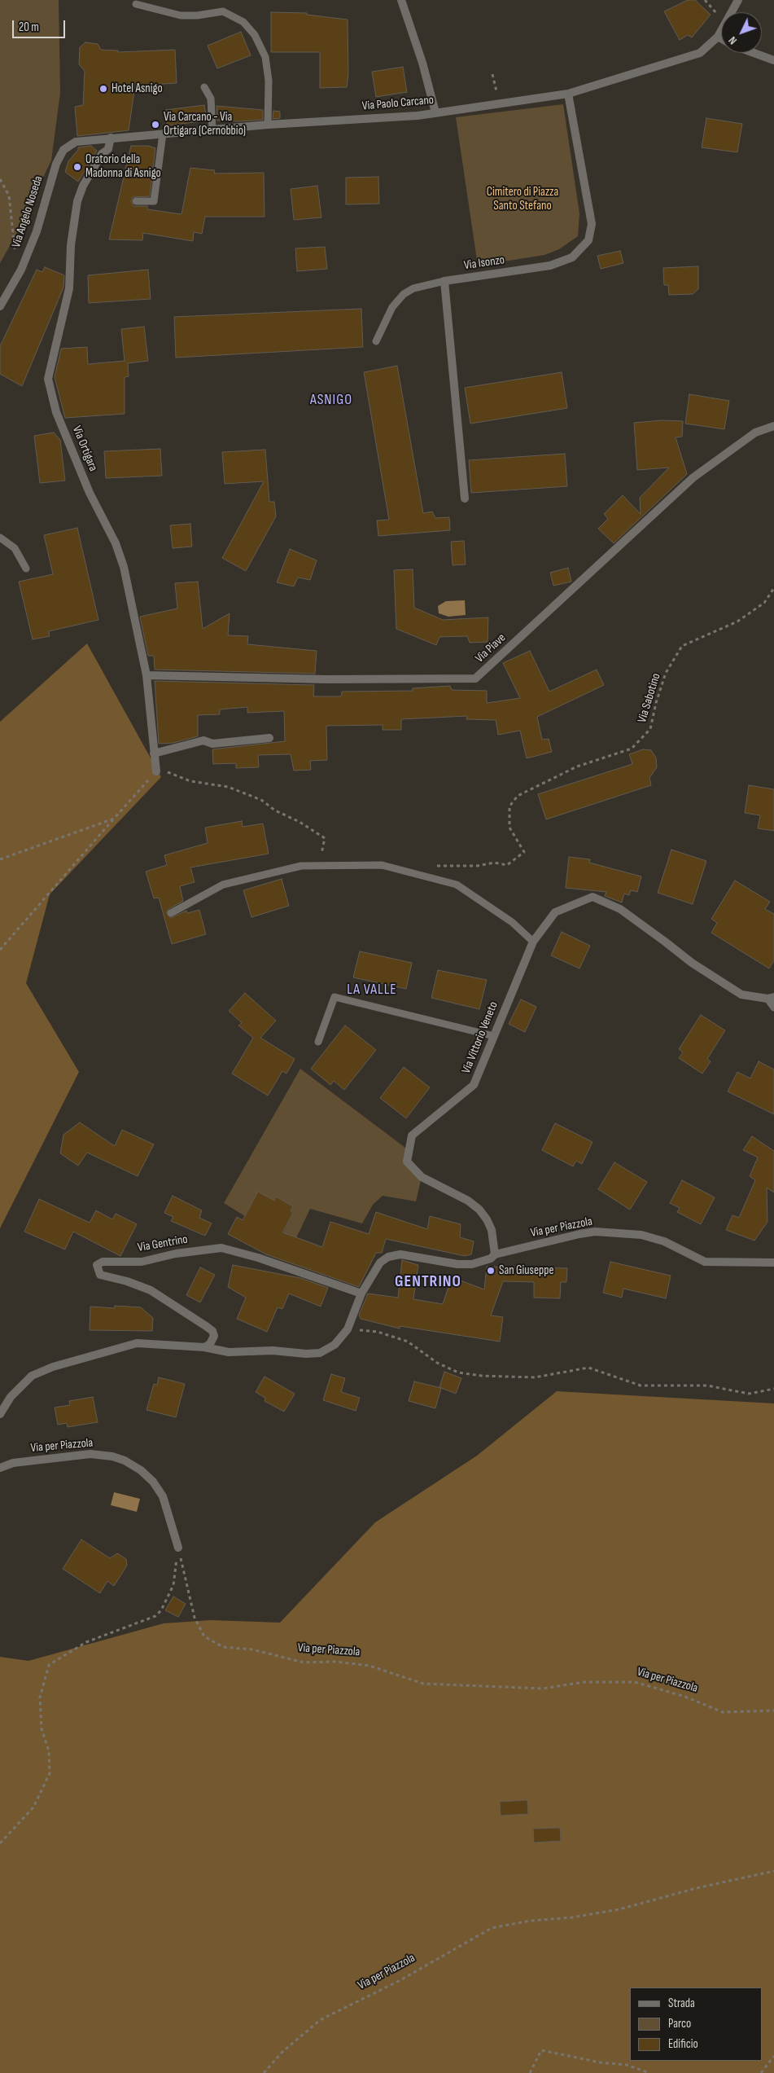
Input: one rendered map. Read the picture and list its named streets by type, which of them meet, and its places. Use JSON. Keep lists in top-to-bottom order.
{
  "streets": {
    "street": [
      "Via Paolo Carcano",
      "Via Angelo Noseda",
      "Via Isonzo",
      "Via Ortigara",
      "Via Piave",
      "Via Vittorio Veneto",
      "Via per Piazzola",
      "Via Gentrino"
    ],
    "path": ["Via Sabotino"]
  },
  "crossings": [
    ["Via Paolo Carcano", "Via Angelo Noseda"],
    ["Via Paolo Carcano", "Via Isonzo"],
    ["Via Paolo Carcano", "Via Ortigara"],
    ["Via Ortigara", "Via Piave"],
    ["Via Vittorio Veneto", "Via per Piazzola"]
  ],
  "districts": ["ASNIGO", "LA VALLE", "GENTRINO"],
  "parks": ["Cimitero di Piazza Santo Stefano"],
  "places": [
    "Hotel Asnigo",
    "Via Carcano - Via Ortigara (Cernobbio)",
    "Oratorio della Madonna di Asnigo",
    "San Giuseppe"
  ],
  "legend": ["Strada", "Parco", "Edificio"],
  "scale_bar": "20 m",
  "north": "bottom left"
}
